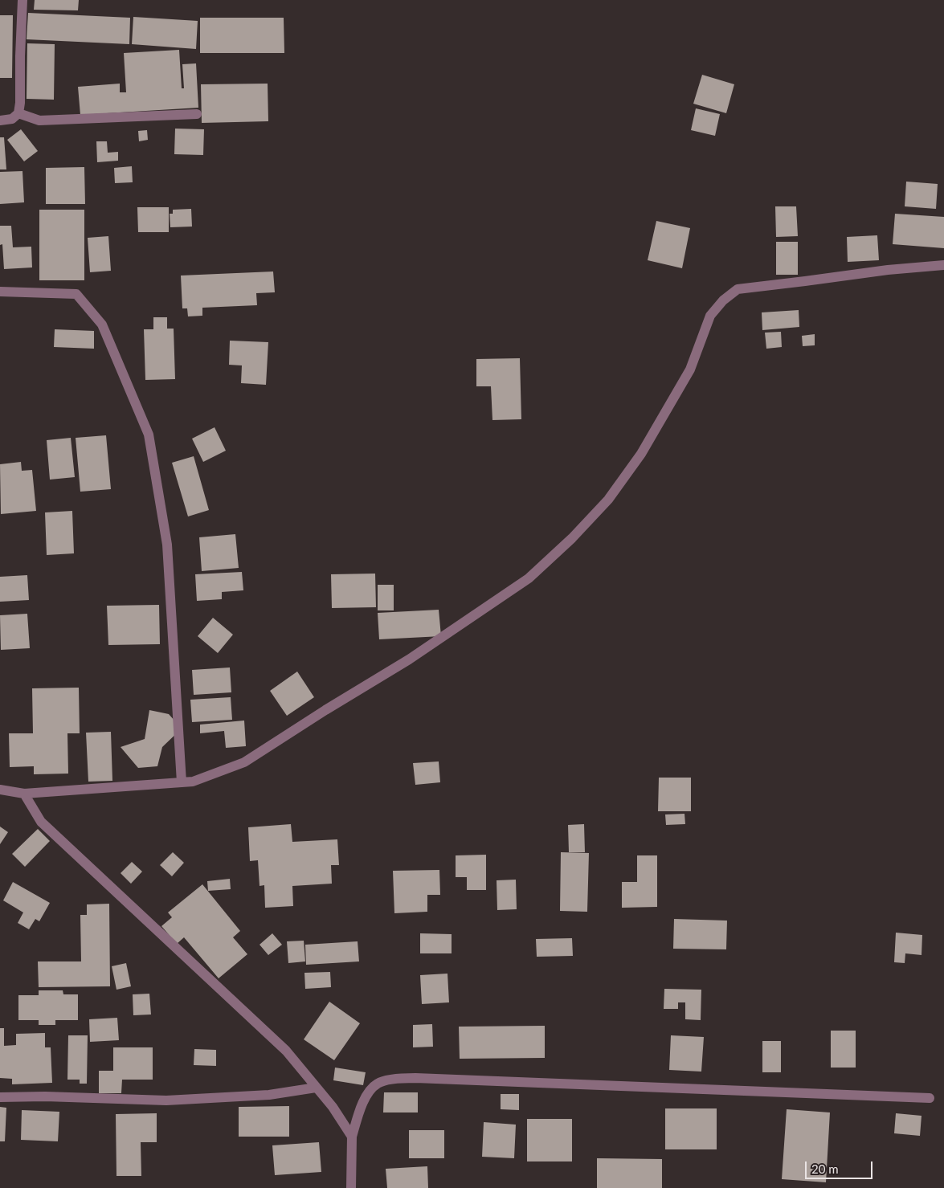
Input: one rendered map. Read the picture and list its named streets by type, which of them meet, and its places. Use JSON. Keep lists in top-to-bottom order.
{
  "scale_bar": "20 m"
}
